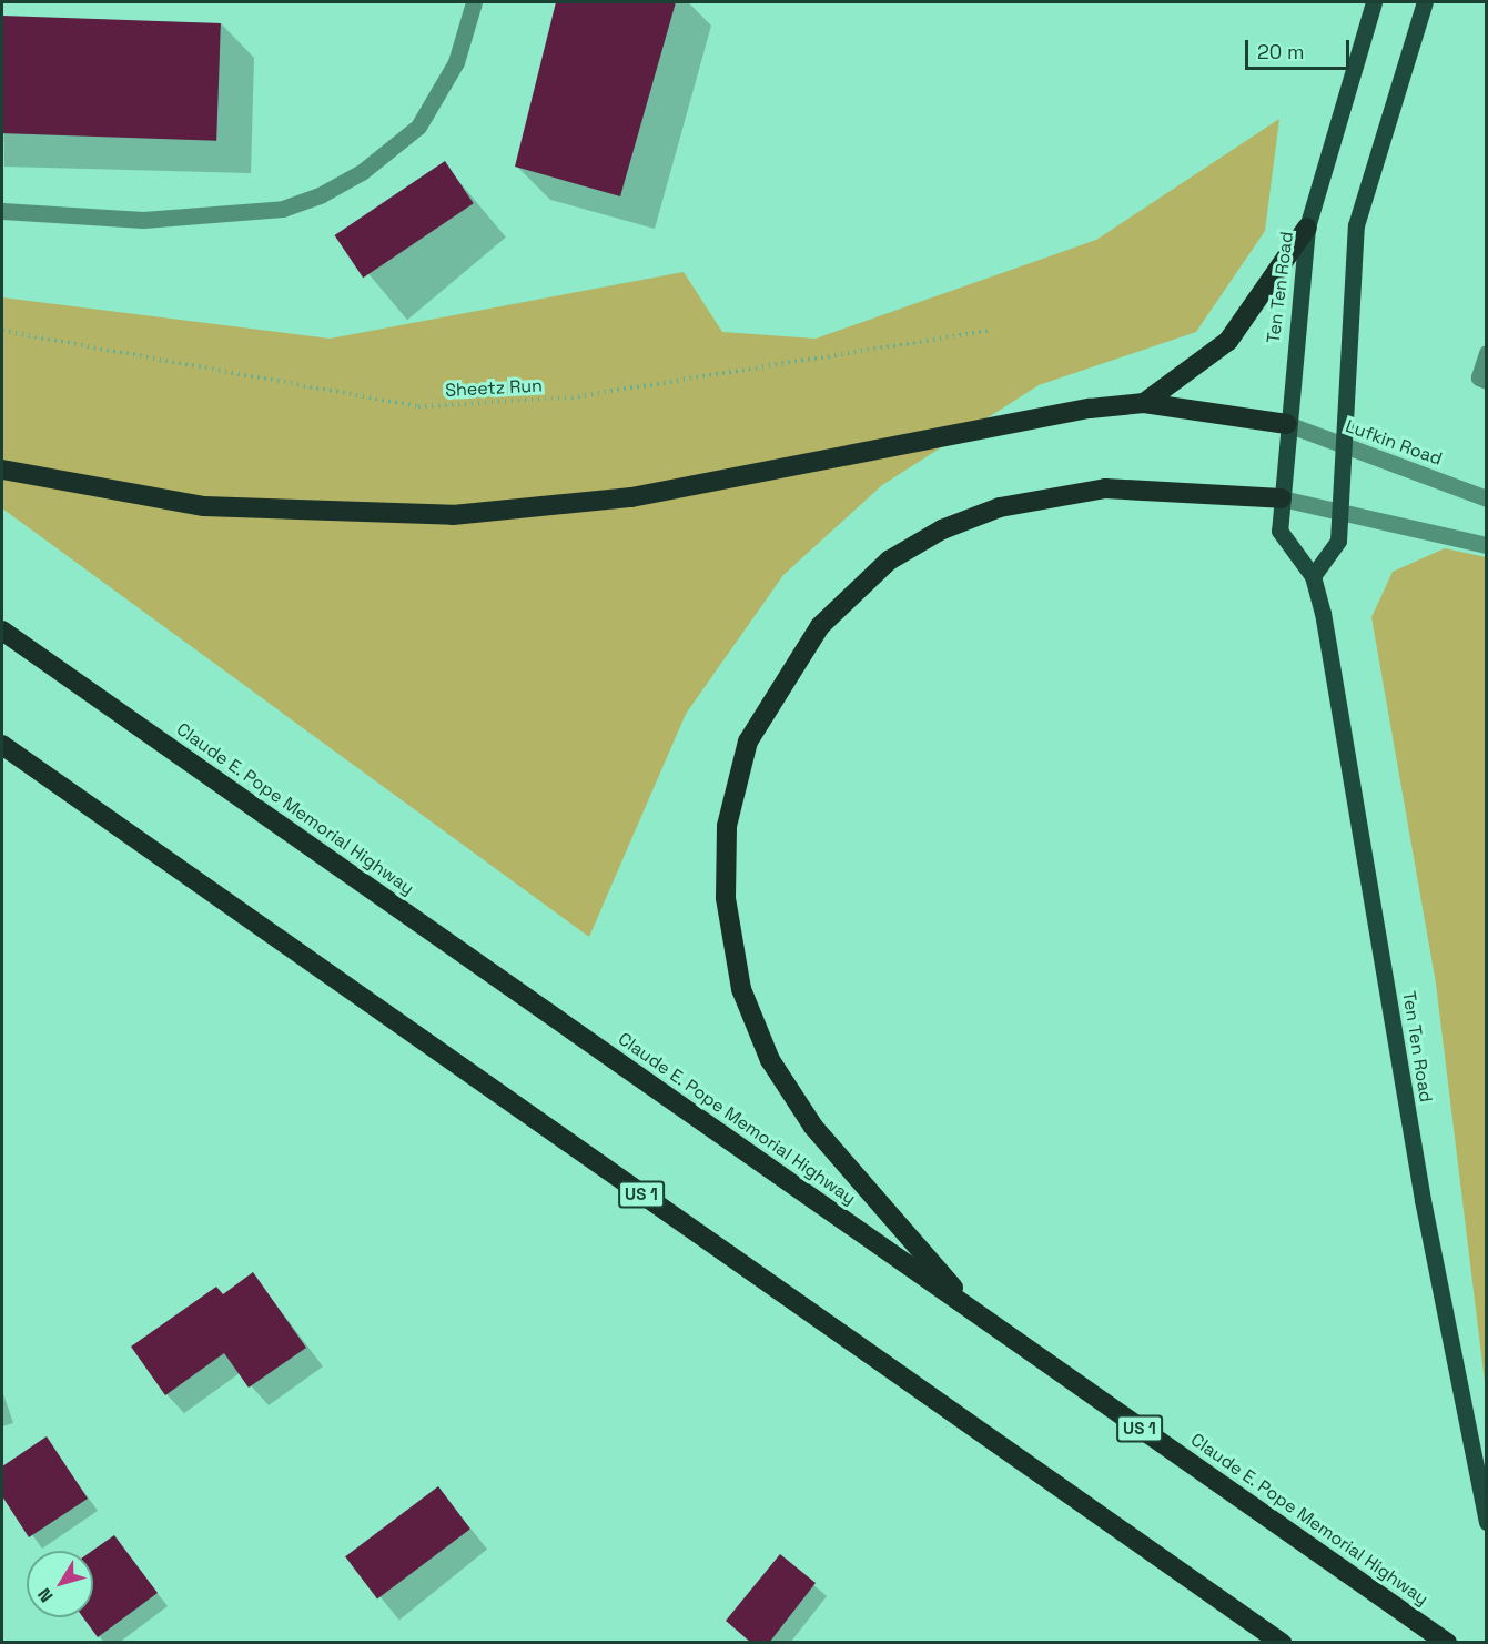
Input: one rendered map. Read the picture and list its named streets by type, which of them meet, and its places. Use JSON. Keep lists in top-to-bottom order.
{
  "streets": {
    "highway": ["Claude E. Pope Memorial Highway", "US 1"],
    "main road": ["Ten Ten Road"],
    "street": ["Lufkin Road"],
    "path": ["Sheetz Run"]
  },
  "crossings": [
    ["Ten Ten Road", "Lufkin Road"]
  ],
  "scale_bar": "20 m",
  "north": "bottom left"
}
